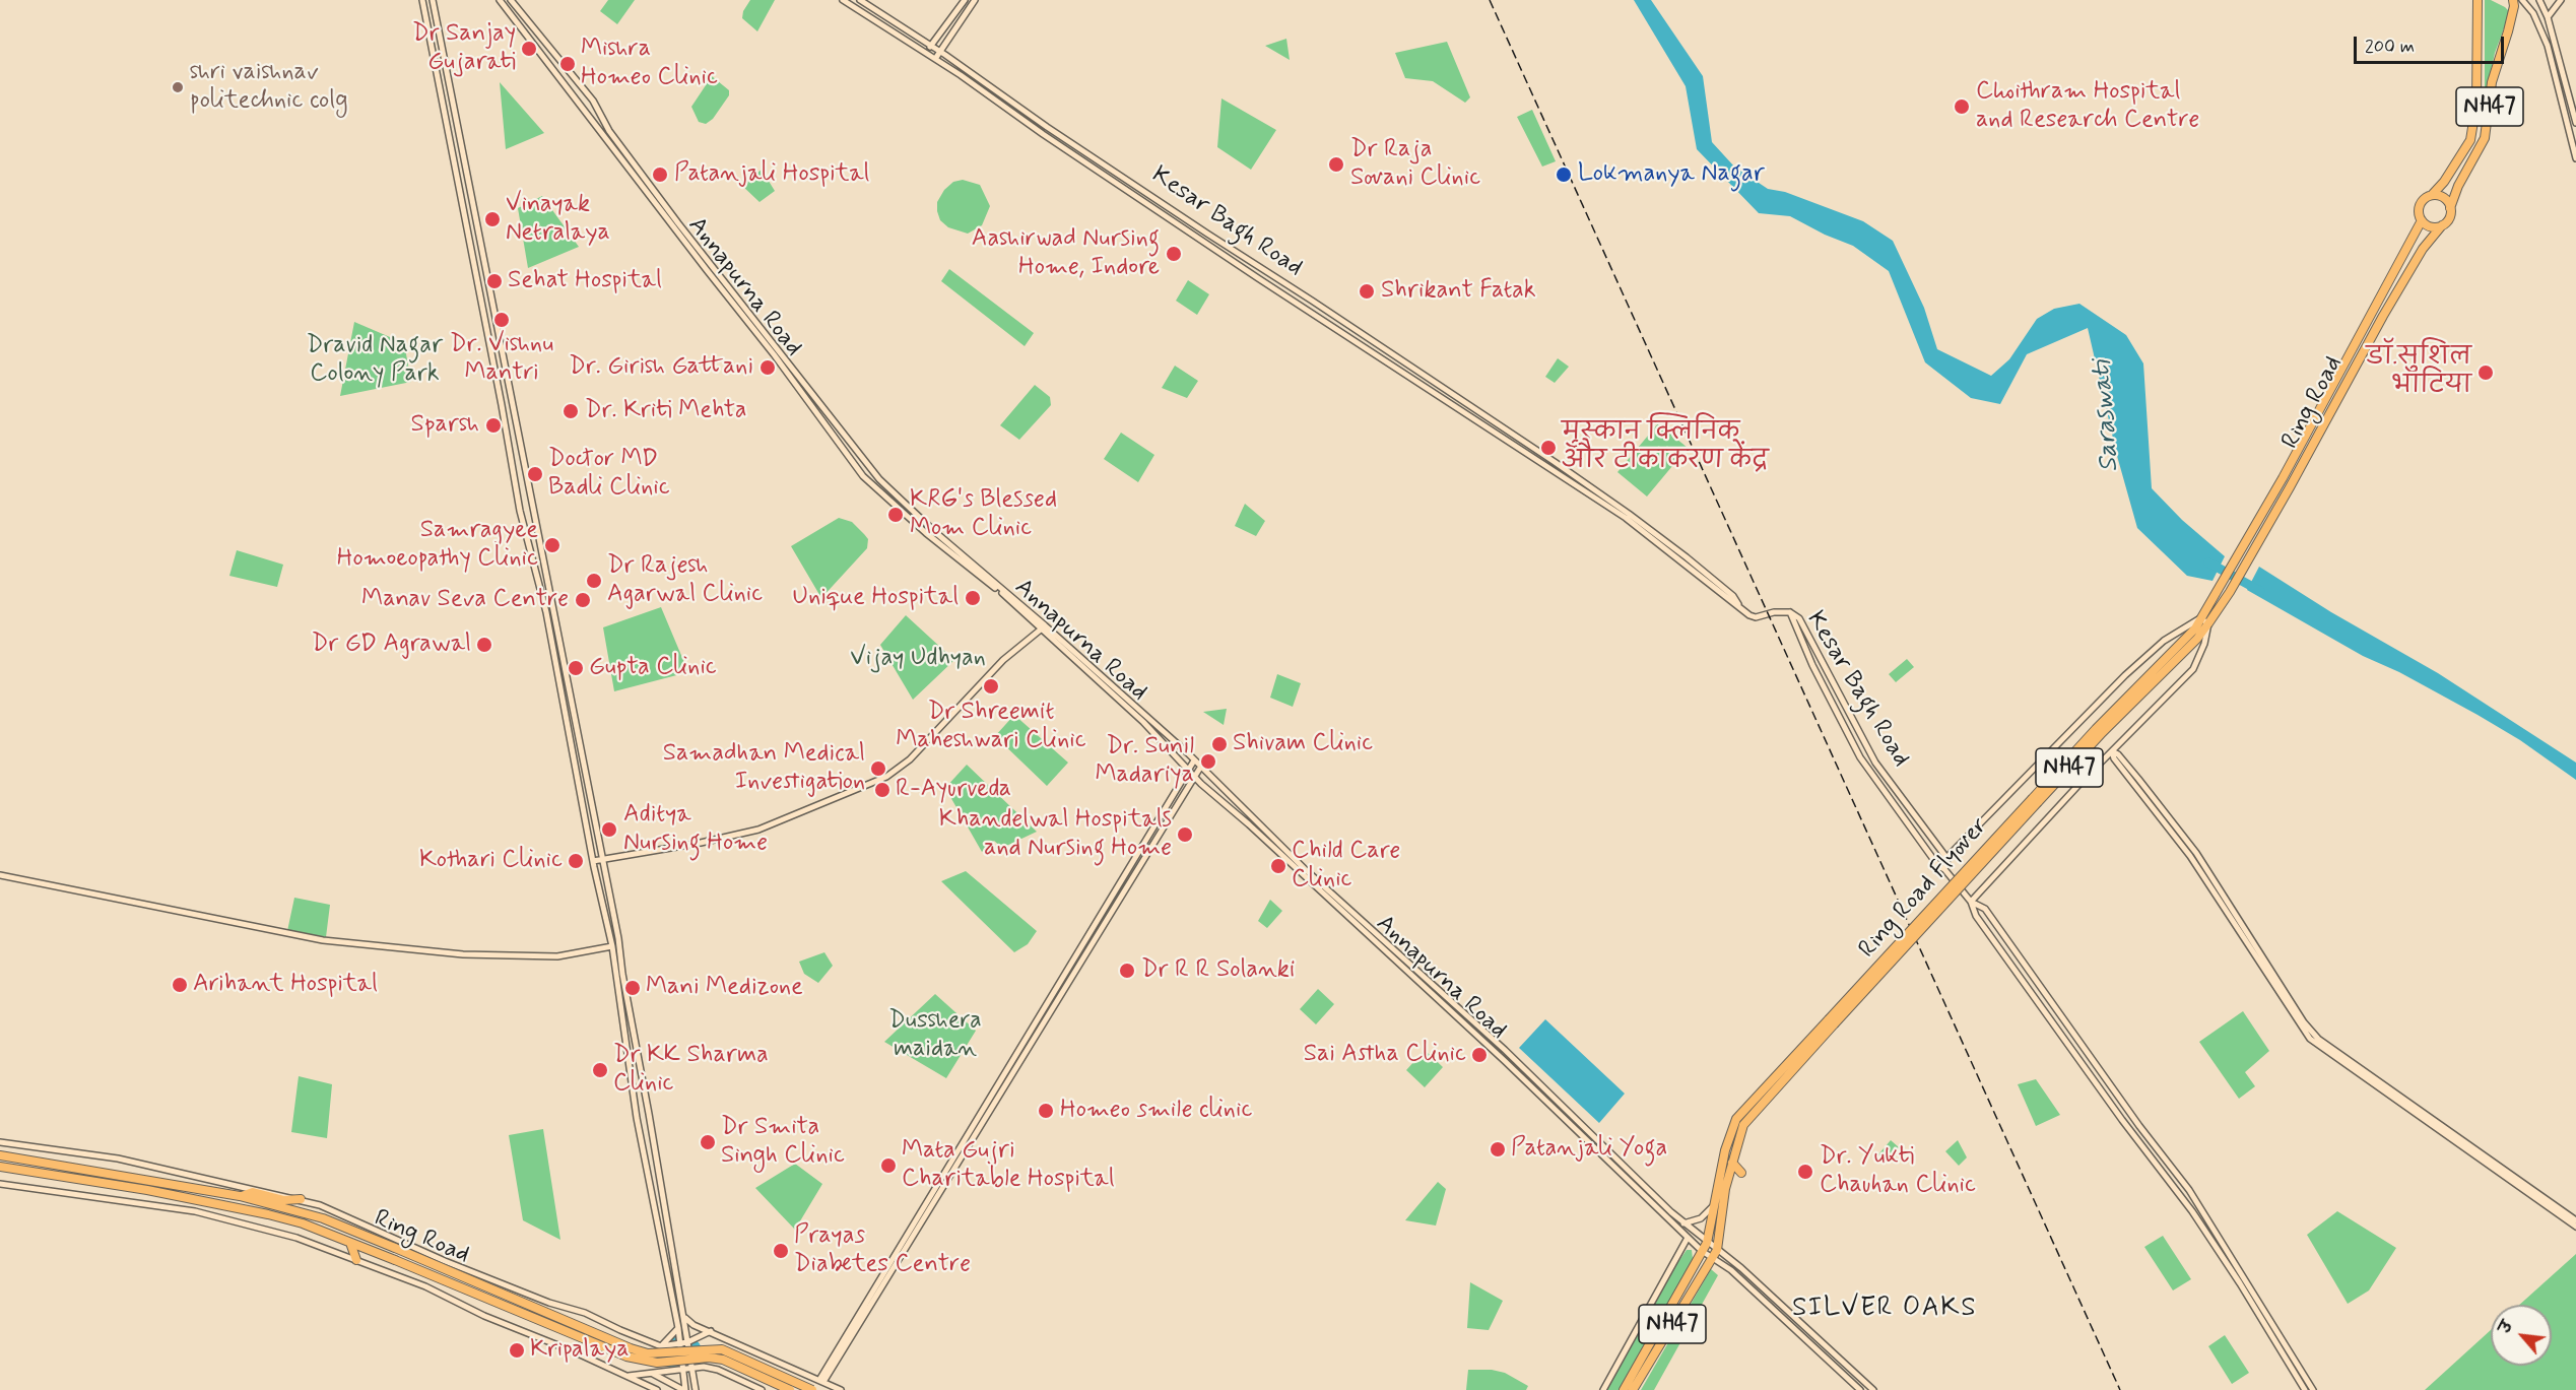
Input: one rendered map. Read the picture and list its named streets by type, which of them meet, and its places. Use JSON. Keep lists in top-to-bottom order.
{
  "streets": {
    "highway": ["NH47", "Ring Road", "Ring Road Flyover"],
    "main road": ["Kesar Bagh Road", "Annapurna Road"]
  },
  "crossings": [
    ["NH47", "Annapurna Road"],
    ["NH47", "Ring Road"],
    ["NH47", "Ring Road Flyover"],
    ["Ring Road", "Ring Road Flyover"]
  ],
  "districts": ["SILVER OAKS"],
  "water": ["Saraswati"],
  "parks": ["Dravid Nagar Colony Park", "Vijay Udhyan", "Dusshera maidan"],
  "places": [
    "Dr Sanjay Gujarati",
    "Mishra Homeo Clinic",
    "shri vaishnav politechnic colg",
    "Choithram Hospital and Research Centre",
    "Dr Raja Sovani Clinic",
    "Patanjali Hospital",
    "Lokmanya Nagar",
    "Vinayak Netralaya",
    "Aashirwad Nursing Home, Indore",
    "Sehat Hospital",
    "Shrikant Fatak",
    "Dr. Vishnu Mantri",
    "Dr. Girish Gattani",
    "डॉ.सुशिल भाटिया",
    "Dr. Kriti Mehta",
    "Sparsh",
    "मुस्कान क्लिनिक और टीकाकरण केंद्र",
    "Doctor MD Badli Clinic",
    "KRG's Blessed Mom Clinic",
    "Samragyee Homoeopathy Clinic",
    "Dr Rajesh Agarwal Clinic",
    "Unique Hospital",
    "Manav Seva Centre",
    "Dr GD Agrawal",
    "Gupta Clinic",
    "Dr Shreemit Maheshwari Clinic",
    "Shivam Clinic",
    "Dr. Sunil Madariya",
    "Samadhan Medical Investigation",
    "R-Ayurveda",
    "Aditya Nursing Home",
    "Khandelwal Hospitals and Nursing Home",
    "Kothari Clinic",
    "Child Care Clinic",
    "Dr R R Solanki",
    "Arihant Hospital",
    "Mani Medizone",
    "Sai Astha Clinic",
    "Dr KK Sharma Clinic",
    "Homeo smile clinic",
    "Dr Smita Singh Clinic",
    "Patanjali Yoga",
    "Mata Gujri Charitable Hospital",
    "Dr. Yukti Chauhan Clinic",
    "Prayas Diabetes Centre",
    "Kripalaya"
  ],
  "scale_bar": "200 m",
  "north": "top left"
}
